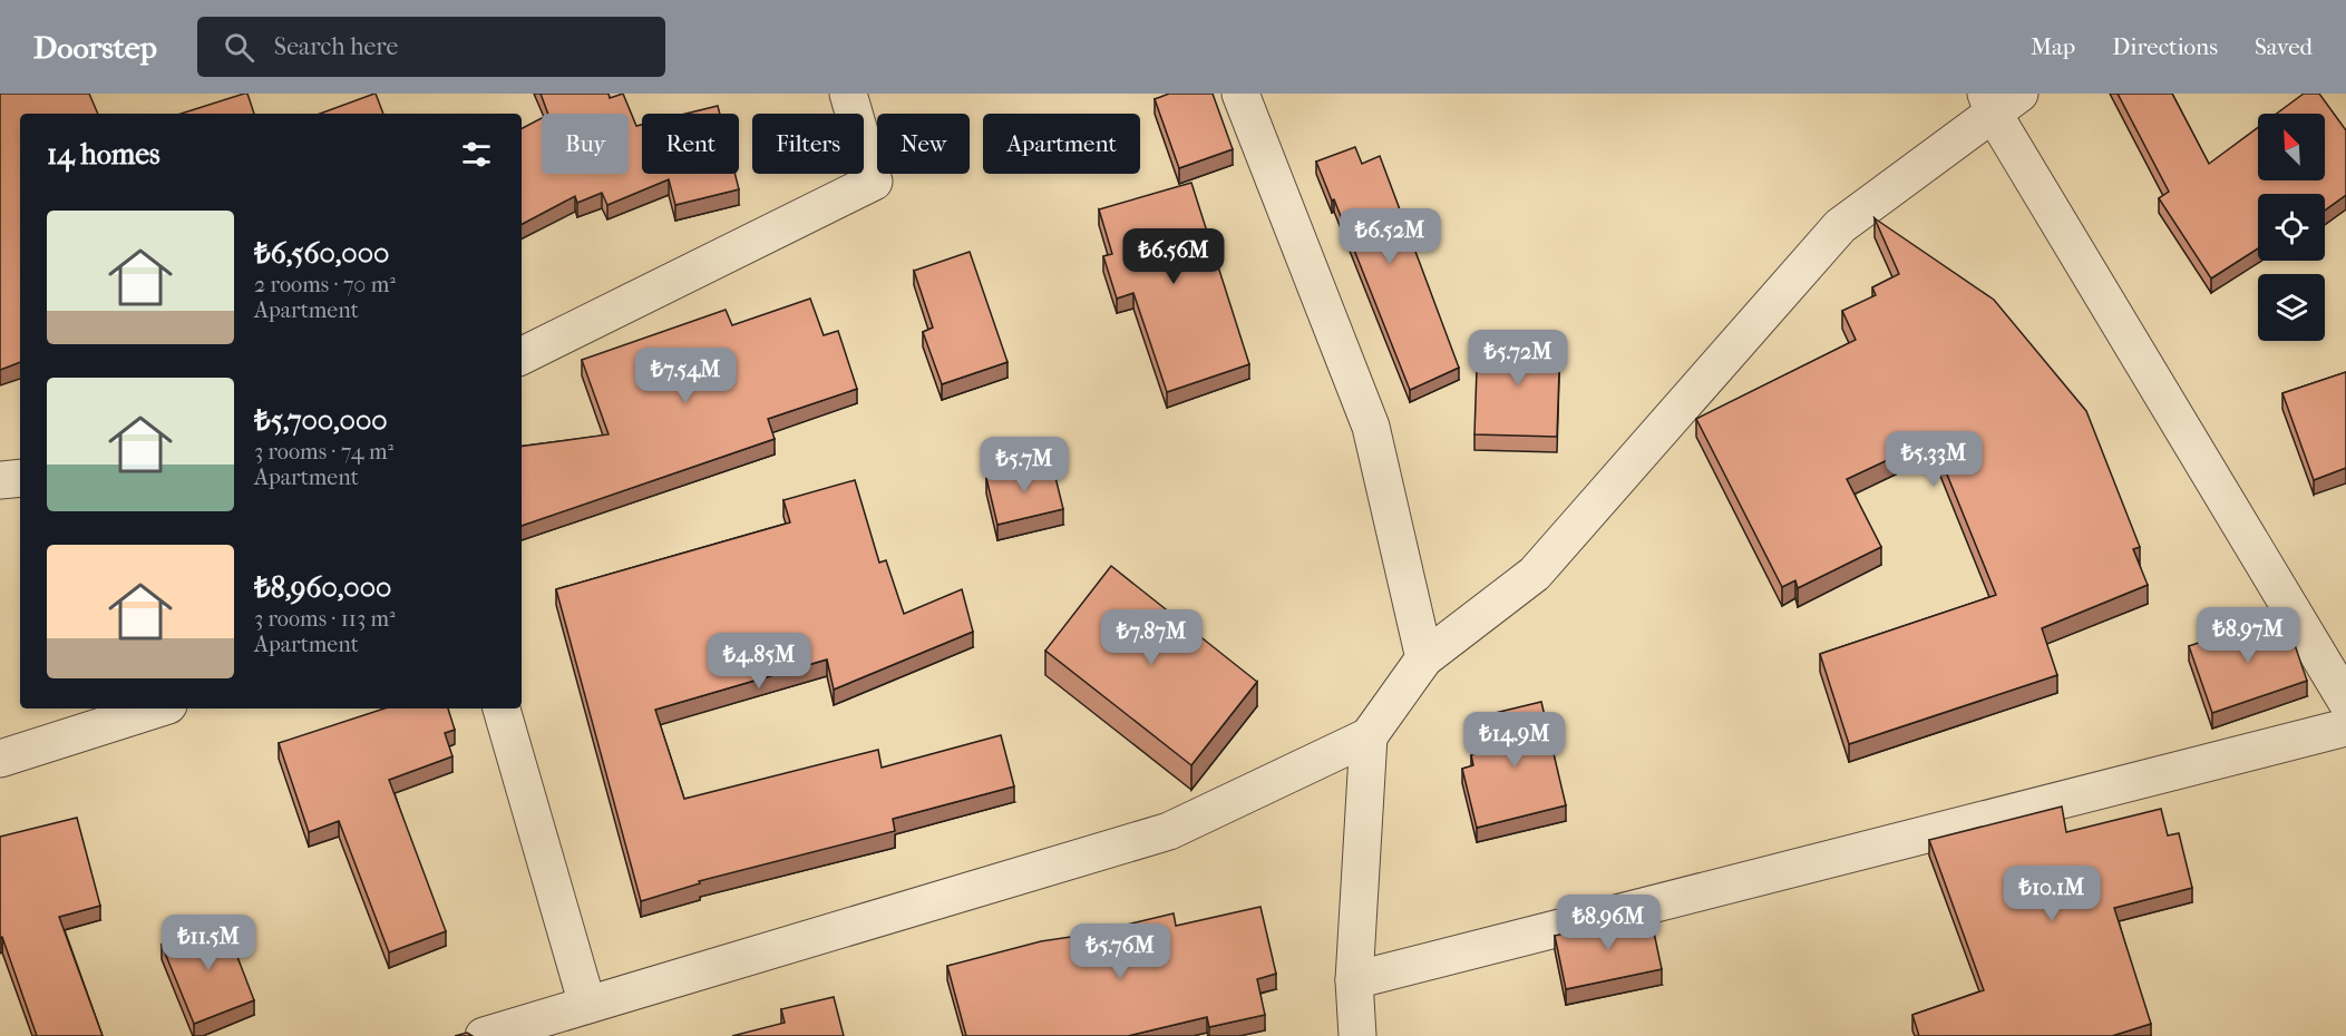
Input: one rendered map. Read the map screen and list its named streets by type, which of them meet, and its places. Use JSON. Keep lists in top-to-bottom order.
{
  "north": "top left",
  "page": {
    "header": "Doorstep",
    "search": "Search here",
    "nav": ["Map", "Directions", "Saved"],
    "chip": [
      "Buy",
      "Rent",
      "Filters",
      "New",
      "Apartment"
    ],
    "heading": "14 homes",
    "list": [
      {
        "name": "₺6,560,000",
        "note": "2 rooms · 70 m² · Apartment"
      },
      {
        "name": "₺5,700,000",
        "note": "3 rooms · 74 m² · Apartment"
      },
      {
        "name": "₺8,960,000",
        "note": "3 rooms · 113 m² · Apartment"
      }
    ],
    "price": [
      "₺6.52M",
      "₺6.56M",
      "₺5.72M",
      "₺7.54M",
      "₺5.33M",
      "₺5.7M",
      "₺8.97M",
      "₺7.87M",
      "₺4.85M",
      "₺14.9M",
      "₺10.1M",
      "₺8.96M",
      "₺11.5M",
      "₺5.76M"
    ]
  }
}
